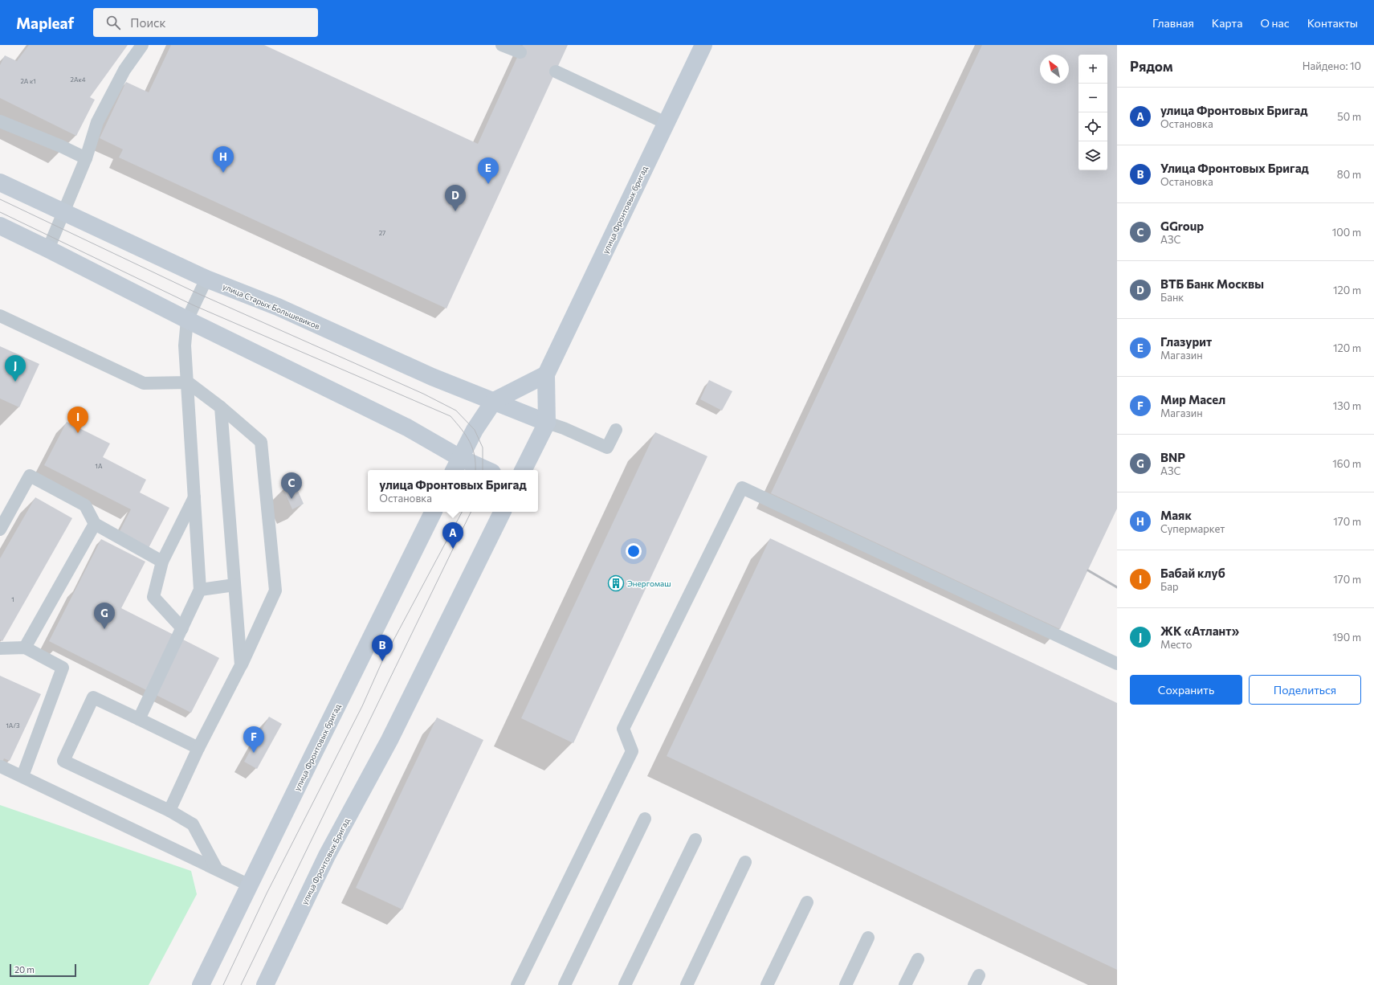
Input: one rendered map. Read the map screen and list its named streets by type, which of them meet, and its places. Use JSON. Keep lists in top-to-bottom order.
{
  "streets": {
    "main road": ["улица Фронтовых бригад", "улица Старых Большевиков", "улица Фронтовых Бригад"]
  },
  "crossings": [
    ["улица Фронтовых бригад", "улица Старых Большевиков"]
  ],
  "places": {
    "building": ["Энергомаш"]
  },
  "house_numbers": [
    "2Ак4",
    "2А к1",
    "27",
    "1А",
    "1",
    "1А/3"
  ],
  "scale_bar": "20 m",
  "north": "top left",
  "page": {
    "header": "Mapleaf",
    "search": "Поиск",
    "nav": [
      "Главная",
      "Карта",
      "О нас",
      "Контакты"
    ],
    "heading": ["Рядом", "Найдено: 10"],
    "map_buttons": ["+", "−"],
    "list": [
      {
        "mark": "A",
        "name": "улица Фронтовых Бригад",
        "note": "Остановка",
        "value": "50 m"
      },
      {
        "mark": "B",
        "name": "Улица Фронтовых Бригад",
        "note": "Остановка",
        "value": "80 m"
      },
      {
        "mark": "C",
        "name": "GGroup",
        "note": "АЗС",
        "value": "100 m"
      },
      {
        "mark": "D",
        "name": "ВТБ Банк Москвы",
        "note": "Банк",
        "value": "120 m"
      },
      {
        "mark": "E",
        "name": "Глазурит",
        "note": "Магазин",
        "value": "120 m"
      },
      {
        "mark": "F",
        "name": "Мир Масел",
        "note": "Магазин",
        "value": "130 m"
      },
      {
        "mark": "G",
        "name": "BNP",
        "note": "АЗС",
        "value": "160 m"
      },
      {
        "mark": "H",
        "name": "Маяк",
        "note": "Супермаркет",
        "value": "170 m"
      },
      {
        "mark": "I",
        "name": "Бабай клуб",
        "note": "Бар",
        "value": "170 m"
      },
      {
        "mark": "J",
        "name": "ЖК «Атлант»",
        "note": "Место",
        "value": "190 m"
      }
    ],
    "pins": [
      "H",
      "E",
      "D",
      "J",
      "I",
      "C",
      "A",
      "G",
      "B",
      "F"
    ],
    "popup": ["улица Фронтовых Бригад", "Остановка"],
    "buttons": ["Сохранить", "Поделиться"],
    "scale": "20 m"
  }
}
